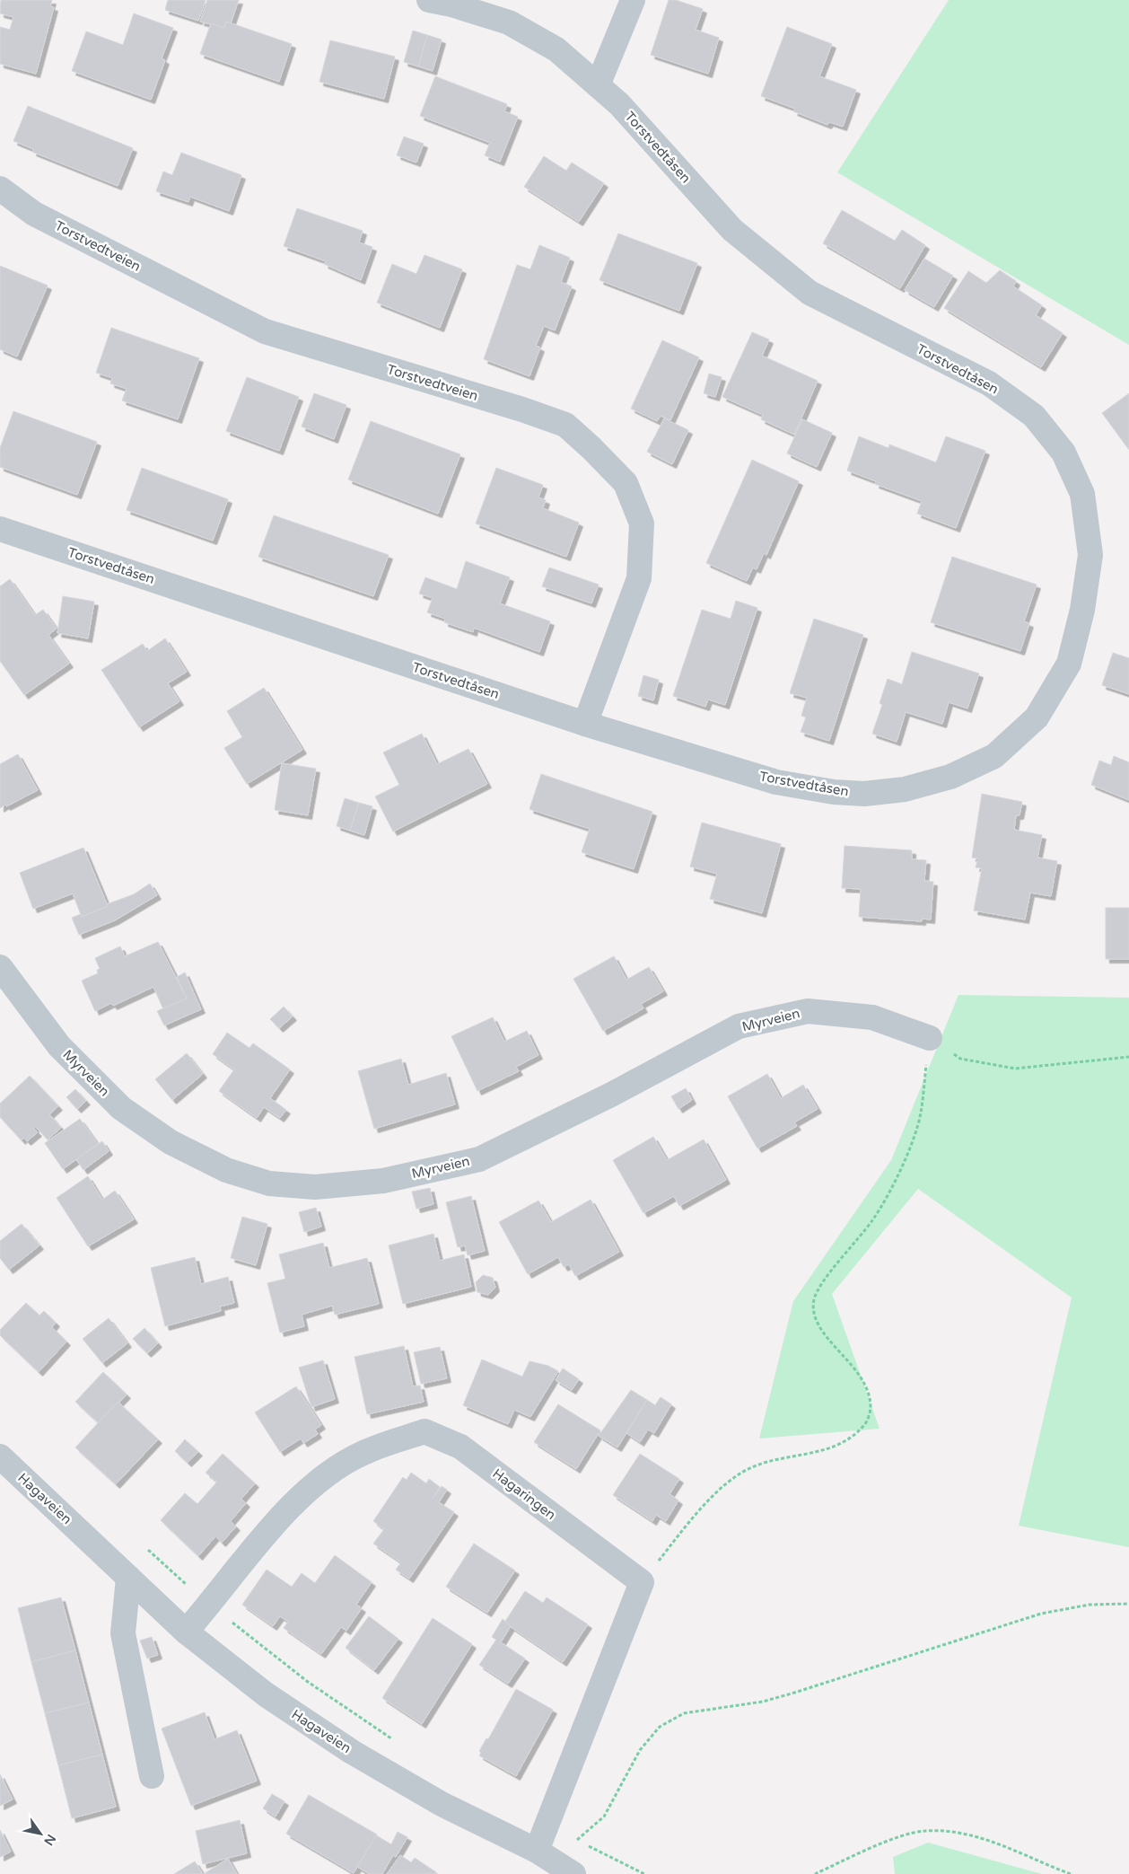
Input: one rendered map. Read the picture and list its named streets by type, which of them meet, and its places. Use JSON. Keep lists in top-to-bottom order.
{
  "streets": {
    "street": [
      "Torstvedtåsen",
      "Torstvedtveien",
      "Myrveien",
      "Hagaringen",
      "Hagaveien"
    ]
  },
  "crossings": [
    ["Torstvedtåsen", "Torstvedtveien"],
    ["Hagaringen", "Hagaveien"]
  ],
  "north": "bottom right"
}
